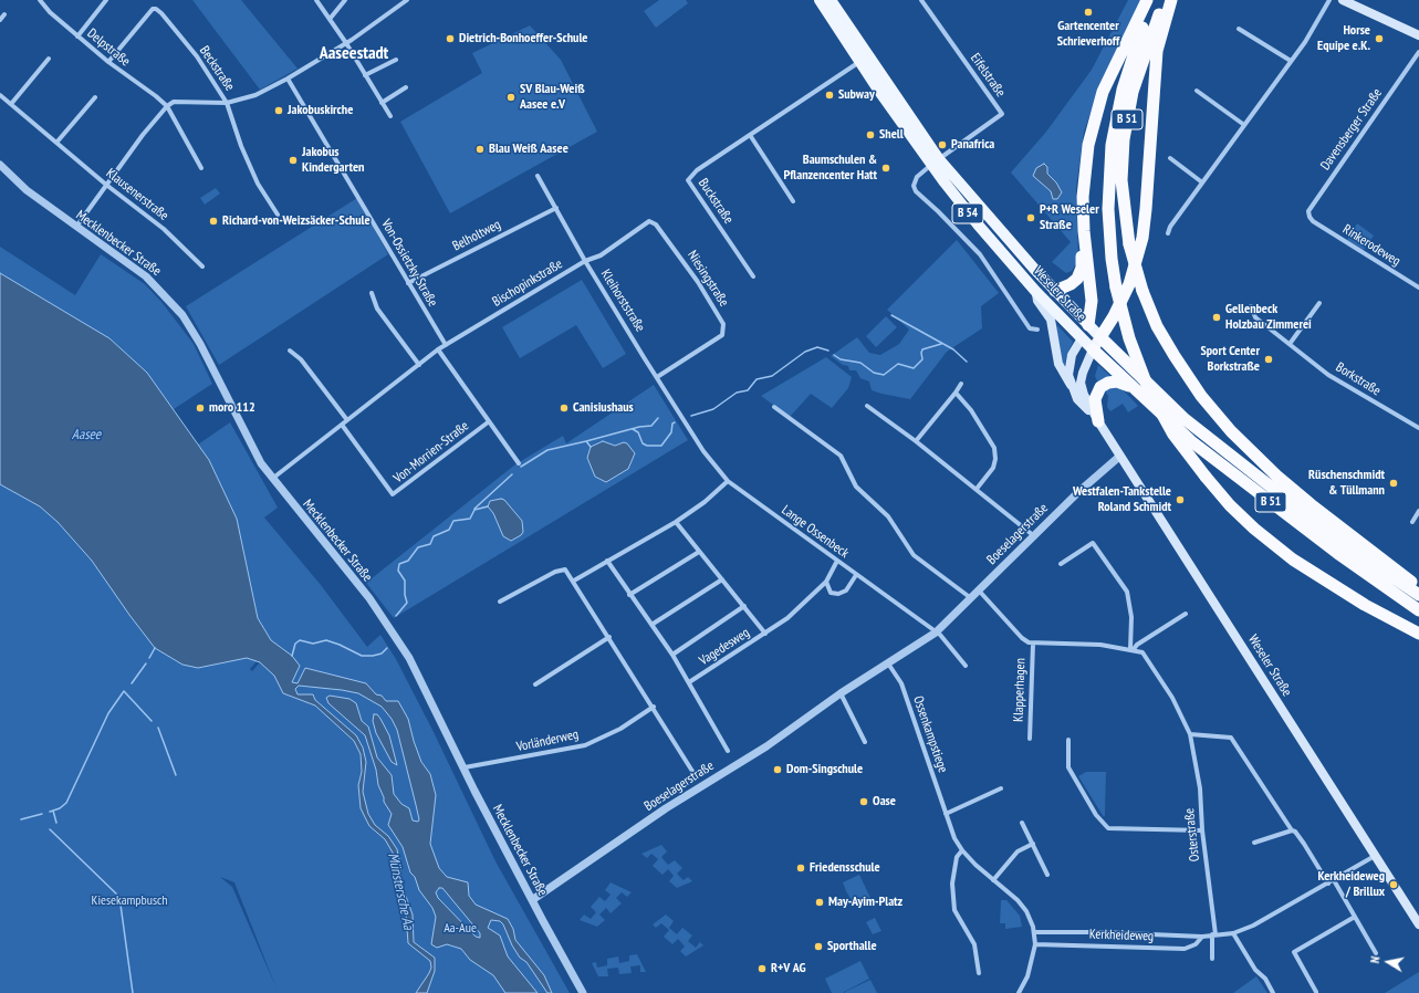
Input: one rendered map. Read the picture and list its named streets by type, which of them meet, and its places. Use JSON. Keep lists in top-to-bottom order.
{
  "streets": {
    "highway": ["B 51"],
    "main road": ["B 54", "Weseler Straße"],
    "street": [
      "Delpstraße",
      "Beckstraße",
      "Eifelstraße",
      "Davensberger Straße",
      "Klausenerstraße",
      "Buckstraße",
      "Belholtweg",
      "Mecklenbecker Straße",
      "Rinkerodeweg",
      "Von-Ossietzky-Straße",
      "Niesingstraße",
      "Bischopinkstraße",
      "Kleihorststraße",
      "Borkstraße",
      "Von-Morrien-Straße",
      "Lange Ossenbeck",
      "Boeselagerstraße",
      "Vagedesweg",
      "Klapperhagen",
      "Ossenkampstiege",
      "Vorländerweg",
      "Osterstraße",
      "Kerkheideweg"
    ]
  },
  "crossings": [
    ["Delpstraße", "Beckstraße"],
    ["Eifelstraße", "Weseler Straße"],
    ["B 51", "B 54"],
    ["B 51", "Weseler Straße"],
    ["Davensberger Straße", "Rinkerodeweg"],
    ["Buckstraße", "Weseler Straße"],
    ["B 54", "Weseler Straße"],
    ["Belholtweg", "Von-Ossietzky-Straße"],
    ["Belholtweg", "Kleihorststraße"],
    ["Mecklenbecker Straße", "Bischopinkstraße"],
    ["Mecklenbecker Straße", "Boeselagerstraße"],
    ["Mecklenbecker Straße", "Vorländerweg"],
    ["Von-Ossietzky-Straße", "Bischopinkstraße"],
    ["Niesingstraße", "Bischopinkstraße"],
    ["Niesingstraße", "Kleihorststraße"],
    ["Bischopinkstraße", "Kleihorststraße"],
    ["Bischopinkstraße", "Von-Morrien-Straße"],
    ["Weseler Straße", "Boeselagerstraße"],
    ["Weseler Straße", "Kerkheideweg"],
    ["Kleihorststraße", "Lange Ossenbeck"],
    ["Lange Ossenbeck", "Boeselagerstraße"],
    ["Boeselagerstraße", "Ossenkampstiege"],
    ["Ossenkampstiege", "Kerkheideweg"],
    ["Osterstraße", "Kerkheideweg"]
  ],
  "districts": ["Aaseestadt"],
  "water": ["Aasee", "Münstersche Aa"],
  "parks": ["Kiesekampbusch", "Aa-Aue"],
  "places": [
    "Gartencenter Schrieverhoff",
    "Dietrich-Bonhoeffer-Schule",
    "Horse Equipe e.K.",
    "Subway",
    "SV Blau-Weiß Aasee e.V",
    "Jakobuskirche",
    "Shell",
    "Panafrica",
    "Blau Weiß Aasee",
    "Jakobus Kindergarten",
    "Baumschulen & Pflanzencenter Hatt",
    "P+R Weseler Straße",
    "Richard-von-Weizsäcker-Schule",
    "Gellenbeck Holzbau Zimmerei",
    "Sport Center Borkstraße",
    "moro 112",
    "Canisiushaus",
    "Rüschenschmidt & Tüllmann",
    "Westfalen-Tankstelle Roland Schmidt",
    "Dom-Singschule",
    "Oase",
    "Friedensschule",
    "Kerkheideweg / Brillux",
    "May-Ayim-Platz",
    "Sporthalle",
    "R+V AG"
  ],
  "north": "left"
}
